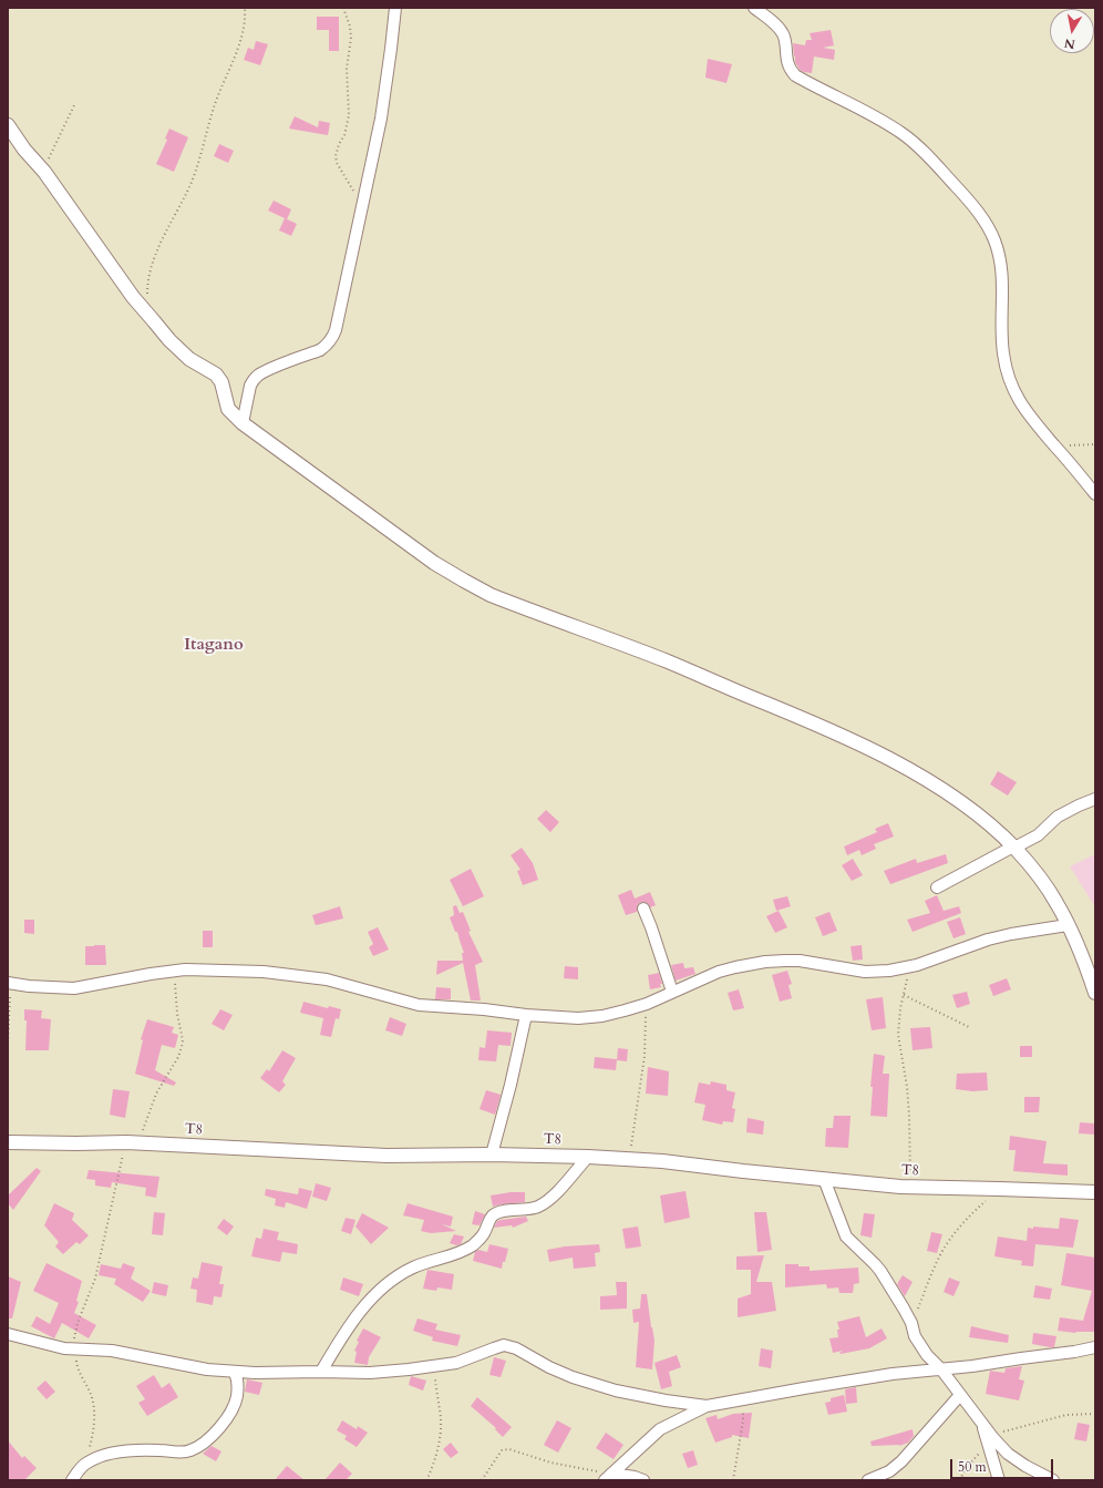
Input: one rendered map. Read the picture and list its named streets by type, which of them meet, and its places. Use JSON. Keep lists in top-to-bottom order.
{
  "streets": {
    "street": ["T8"]
  },
  "districts": ["Itagano"],
  "scale_bar": "50 m",
  "north": "bottom"
}
